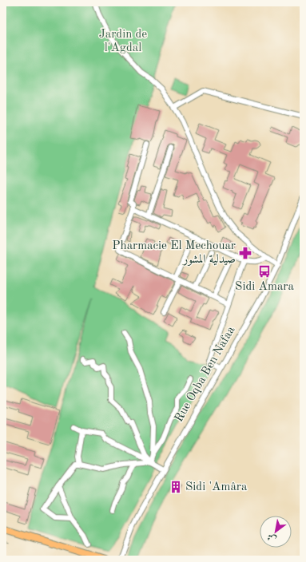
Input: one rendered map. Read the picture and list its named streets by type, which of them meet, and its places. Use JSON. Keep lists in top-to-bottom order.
{
  "streets": {
    "street": ["Rue Oqba Ben Nafaa"]
  },
  "parks": ["Jardin de l'Agdal"],
  "places": {
    "pharmacy": ["Pharmacie El Mechouar صيدلية المشور"],
    "bus stop": ["Sidi Amara"],
    "building": ["Sidi 'Amâra"]
  },
  "north": "bottom left"
}
